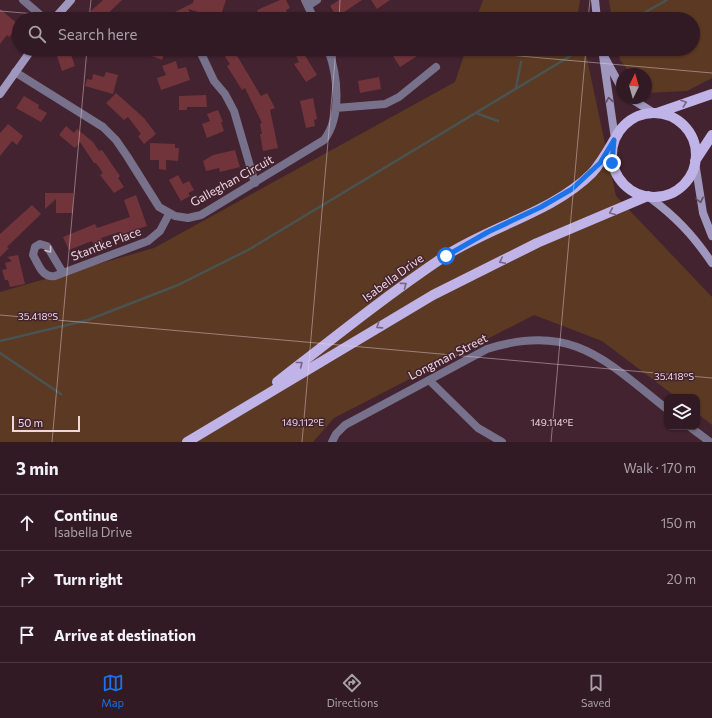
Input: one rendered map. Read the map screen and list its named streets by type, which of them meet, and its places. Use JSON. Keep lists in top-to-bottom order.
{
  "streets": {
    "main road": ["Isabella Drive"],
    "street": ["Galleghan Circuit", "Stantke Place", "Longman Street"]
  },
  "crossings": [
    ["Galleghan Circuit", "Stantke Place"]
  ],
  "scale_bar": "50 m",
  "north": "top",
  "page": {
    "search": "Search here",
    "scale": "50 m",
    "heading": ["3 min", "Walk · 170 m"],
    "list": [
      ["Continue", "Isabella Drive", "150 m"],
      ["Turn right", "20 m"],
      "Arrive at destination"
    ],
    "nav": ["Map", "Directions", "Saved"]
  },
  "coordinates": ["35.418°S", "149.112°E", "149.114°E"]
}
